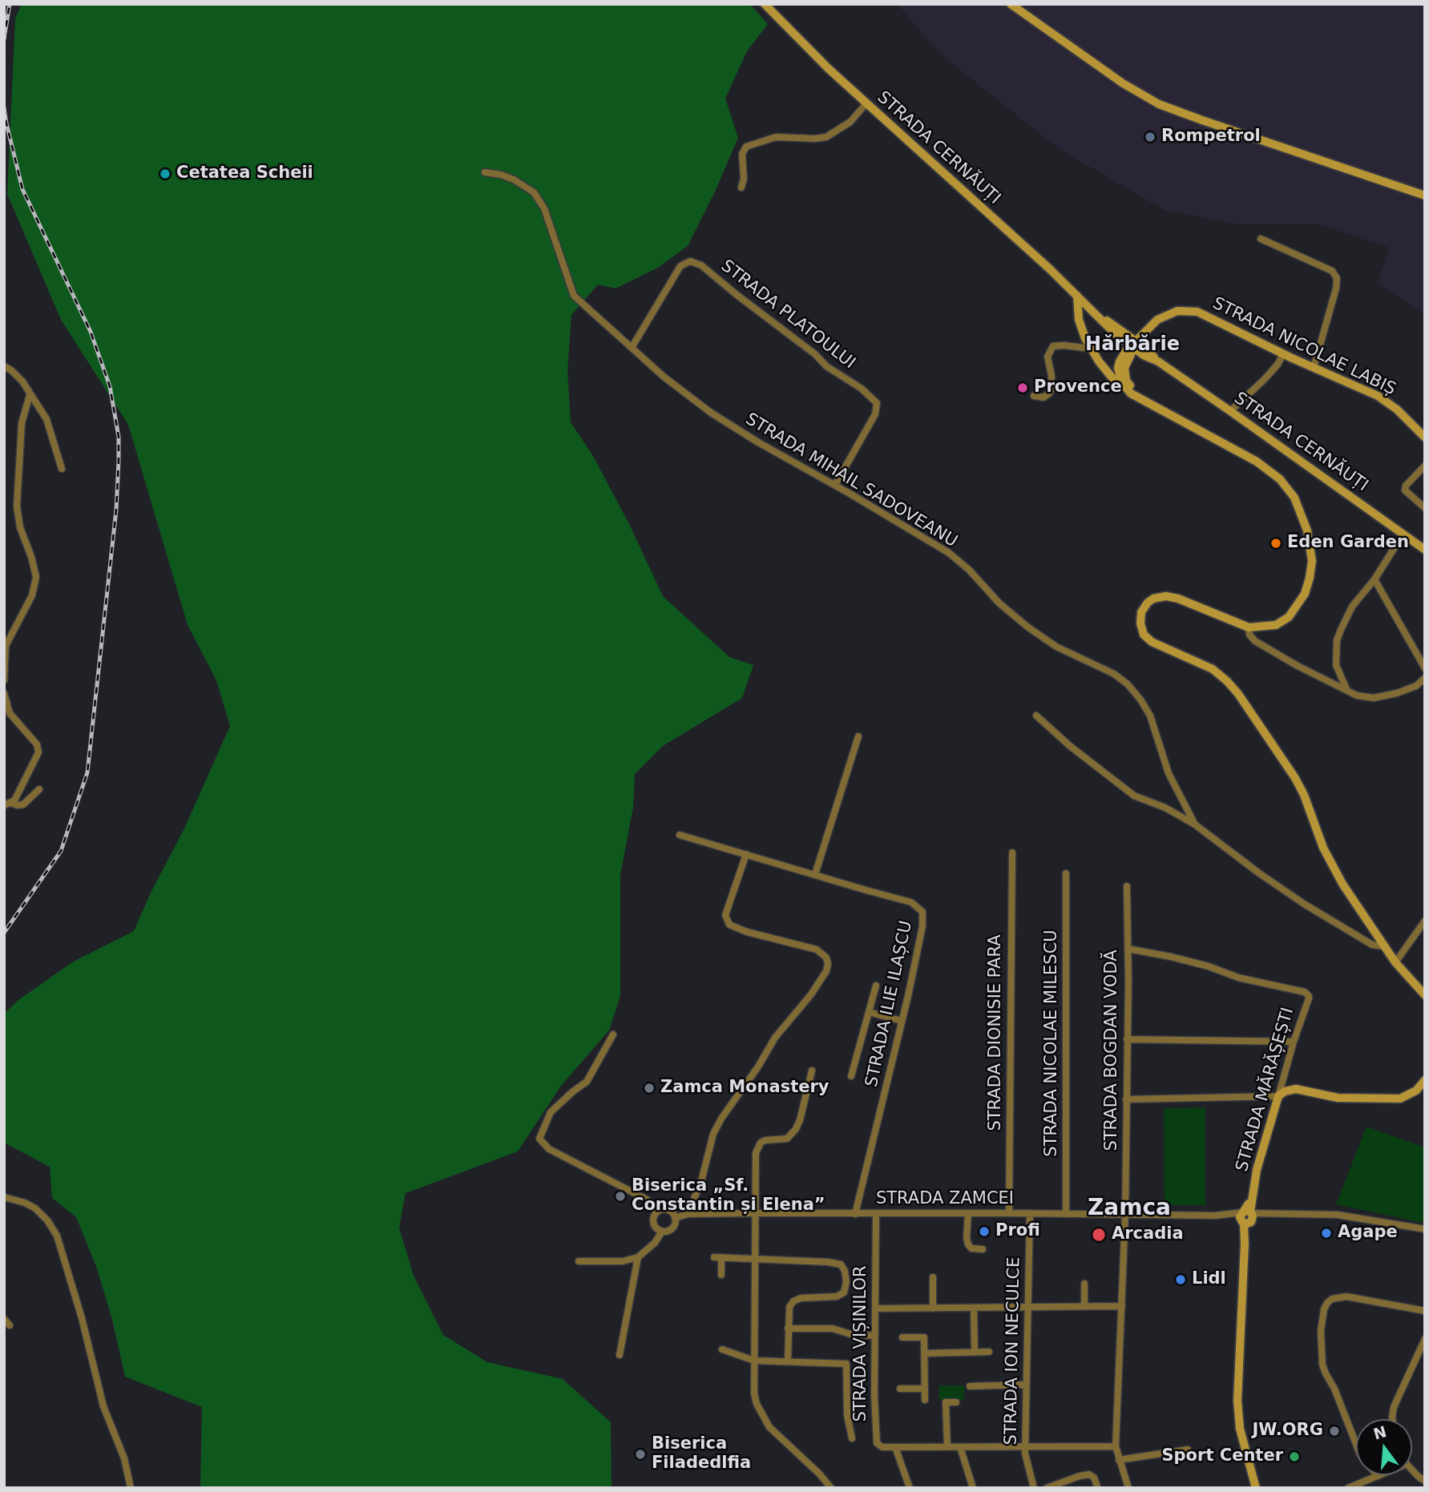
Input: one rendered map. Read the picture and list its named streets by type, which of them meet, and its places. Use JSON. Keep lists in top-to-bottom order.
{
  "streets": {
    "street": [
      "STRADA CERNĂUȚI",
      "STRADA PLATOULUI",
      "STRADA NICOLAE LABIȘ",
      "STRADA MIHAIL SADOVEANU",
      "STRADA ILIE ILAȘCU",
      "STRADA DIONISIE PARA",
      "STRADA NICOLAE MILESCU",
      "STRADA BOGDAN VODĂ",
      "STRADA MĂRĂȘEȘTI",
      "STRADA ZAMCEI",
      "STRADA VIȘINILOR",
      "STRADA ION NECULCE"
    ]
  },
  "crossings": [
    ["STRADA CERNĂUȚI", "STRADA NICOLAE LABIȘ"],
    ["STRADA PLATOULUI", "STRADA MIHAIL SADOVEANU"],
    ["STRADA ILIE ILAȘCU", "STRADA ZAMCEI"],
    ["STRADA DIONISIE PARA", "STRADA ZAMCEI"],
    ["STRADA NICOLAE MILESCU", "STRADA ZAMCEI"],
    ["STRADA BOGDAN VODĂ", "STRADA MĂRĂȘEȘTI"],
    ["STRADA BOGDAN VODĂ", "STRADA ZAMCEI"],
    ["STRADA BOGDAN VODĂ", "STRADA VIȘINILOR"],
    ["STRADA MĂRĂȘEȘTI", "STRADA ZAMCEI"],
    ["STRADA ZAMCEI", "STRADA VIȘINILOR"],
    ["STRADA ZAMCEI", "STRADA ION NECULCE"],
    ["STRADA VIȘINILOR", "STRADA ION NECULCE"]
  ],
  "districts": ["Hărbărie", "Zamca"],
  "places": [
    "Rompetrol",
    "Cetatea Scheii",
    "Provence",
    "Eden Garden",
    "Zamca Monastery",
    "Biserica „Sf. Constantin și Elena”",
    "Profi",
    "Agape",
    "Arcadia",
    "Lidl",
    "JW.ORG",
    "Biserica Filadedlfia",
    "Sport Center"
  ],
  "north": "top"
}
